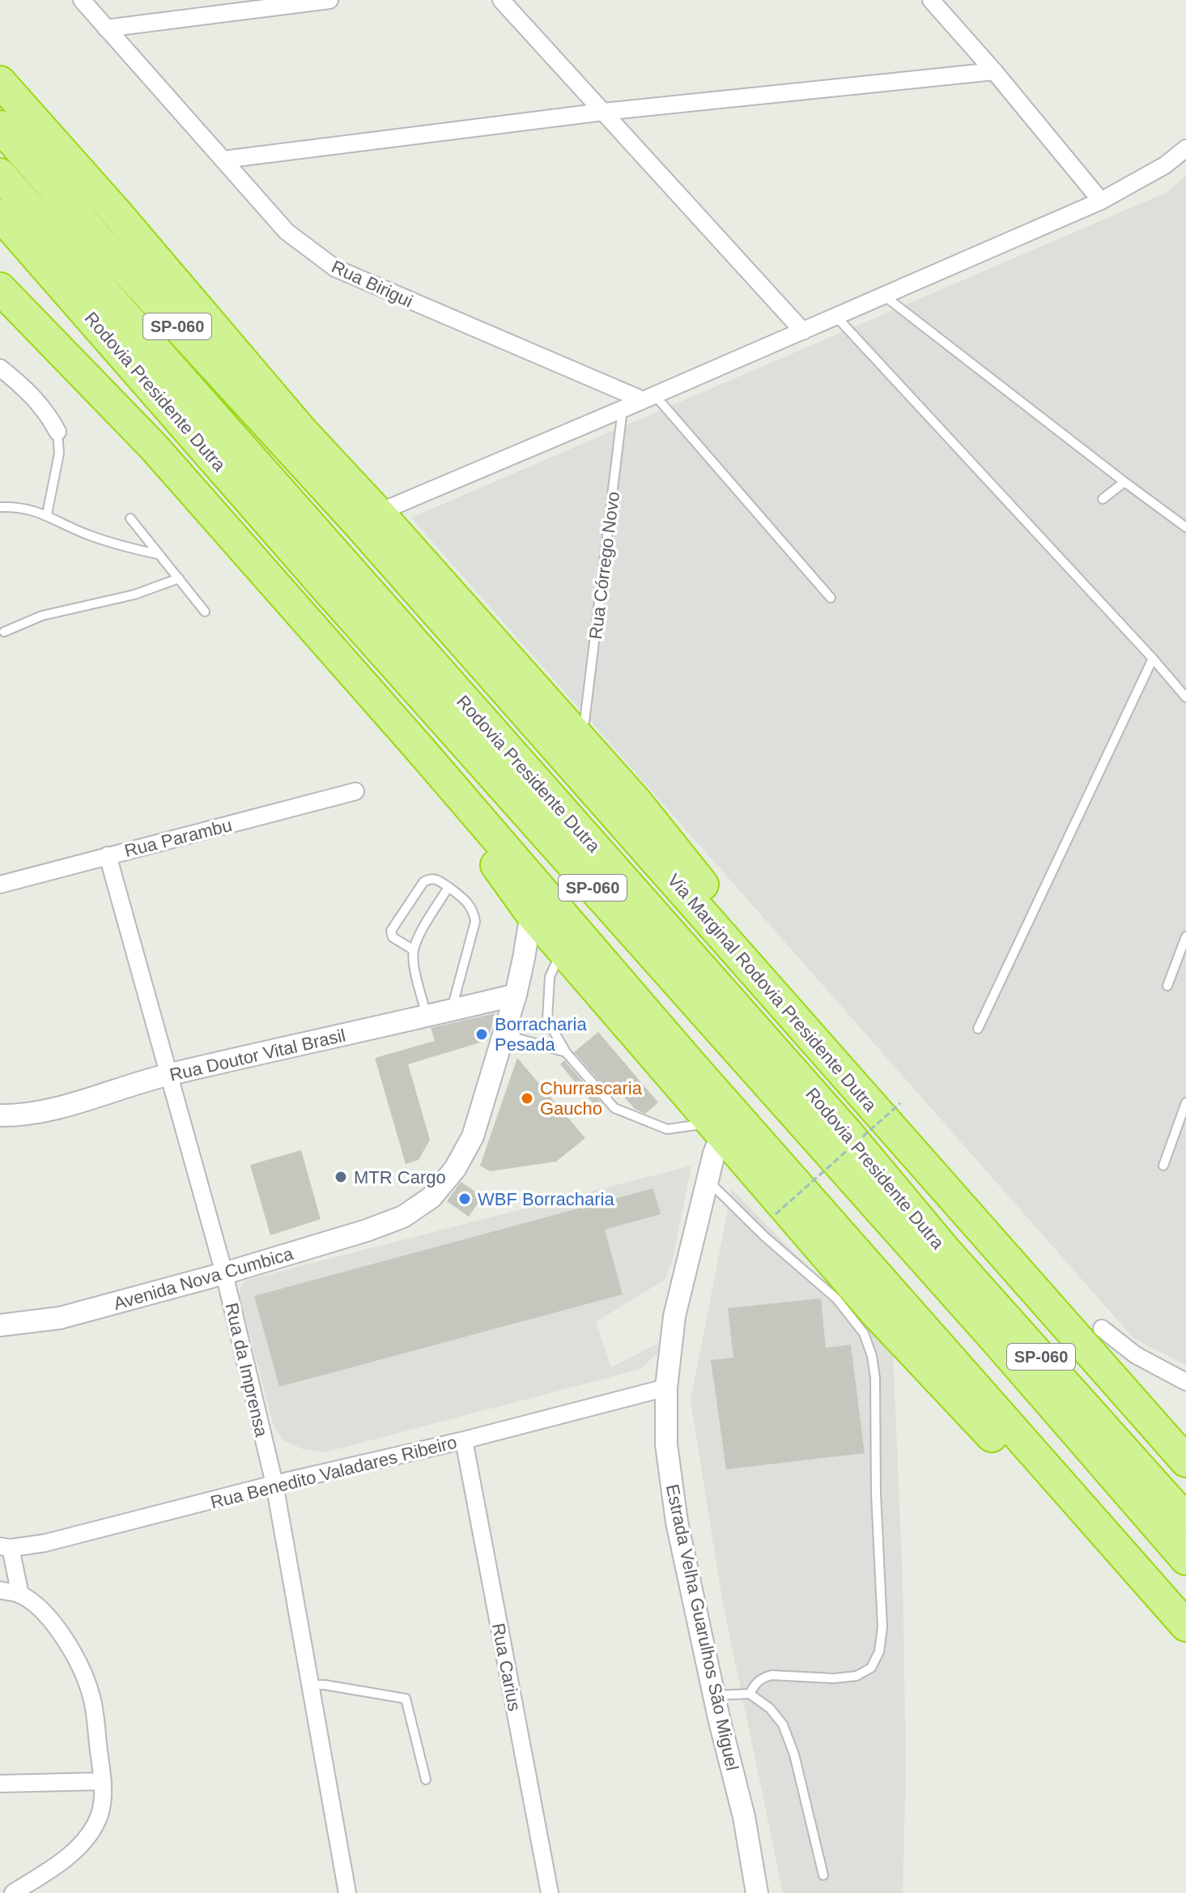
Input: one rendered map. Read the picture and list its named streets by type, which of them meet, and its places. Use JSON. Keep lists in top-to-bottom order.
{
  "streets": {
    "highway": ["SP-060", "Rodovia Presidente Dutra", "Via Marginal Rodovia Presidente Dutra"],
    "street": [
      "Rua Birigui",
      "Rua Parambu",
      "Rua Doutor Vital Brasil",
      "Avenida Nova Cumbica",
      "Rua da Imprensa",
      "Rua Benedito Valadares Ribeiro",
      "Estrada Velha Guarulhos São Miguel",
      "Rua Carius"
    ],
    "lane": ["Rua Córrego Novo"]
  },
  "crossings": [
    ["SP-060", "Via Marginal Rodovia Presidente Dutra"],
    ["Rua Parambu", "Rua da Imprensa"],
    ["Rua Doutor Vital Brasil", "Avenida Nova Cumbica"],
    ["Rua Doutor Vital Brasil", "Rua da Imprensa"],
    ["Avenida Nova Cumbica", "Rua da Imprensa"],
    ["Rua da Imprensa", "Rua Benedito Valadares Ribeiro"],
    ["Rua Benedito Valadares Ribeiro", "Estrada Velha Guarulhos São Miguel"],
    ["Rua Benedito Valadares Ribeiro", "Rua Carius"]
  ],
  "places": [
    "Borracharia Pesada",
    "Churrascaria Gaucho",
    "MTR Cargo",
    "WBF Borracharia"
  ]
}
